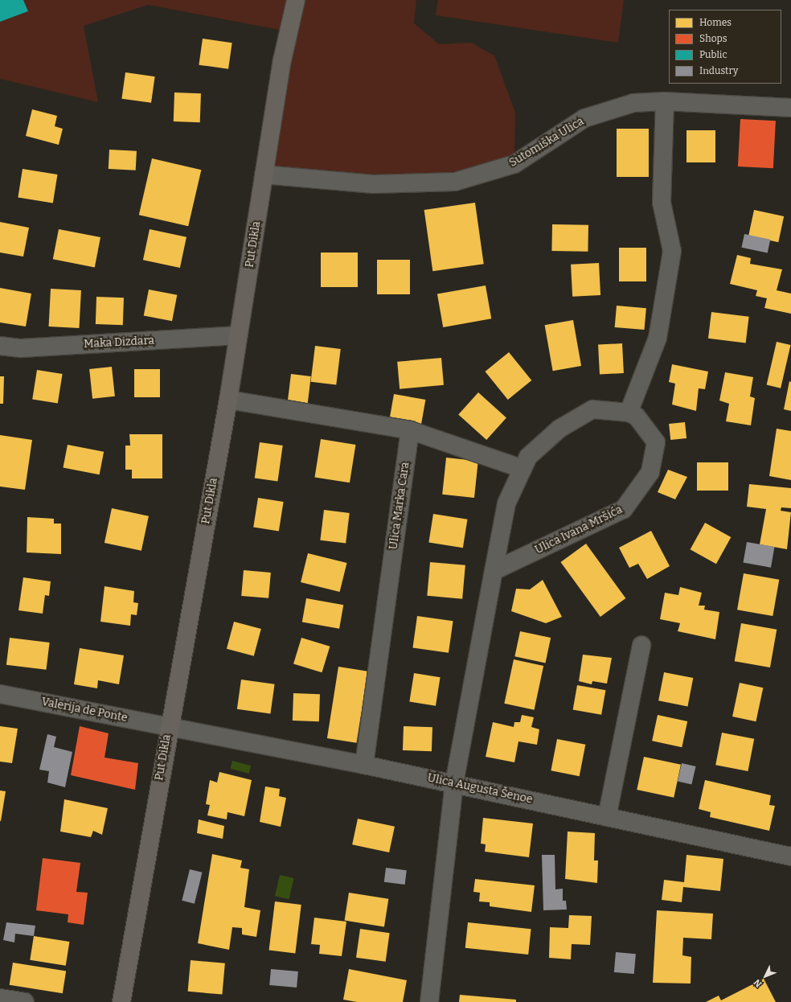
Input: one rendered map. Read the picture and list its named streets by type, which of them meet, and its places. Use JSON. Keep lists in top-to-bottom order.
{
  "streets": {
    "street": [
      "Sutomiška Ulica",
      "Put Dikla",
      "Maka Dizdara",
      "Ulica Marka Cara",
      "Ulica Ivana Mršića",
      "Valerija de Ponte",
      "Ulica Augusta Šenoe"
    ]
  },
  "crossings": [
    ["Sutomiška Ulica", "Put Dikla"],
    ["Put Dikla", "Maka Dizdara"],
    ["Put Dikla", "Valerija de Ponte"],
    ["Put Dikla", "Ulica Augusta Šenoe"],
    ["Ulica Marka Cara", "Ulica Augusta Šenoe"],
    ["Valerija de Ponte", "Ulica Augusta Šenoe"]
  ],
  "legend": [
    "Homes",
    "Shops",
    "Public",
    "Industry"
  ],
  "north": "bottom left"
}
